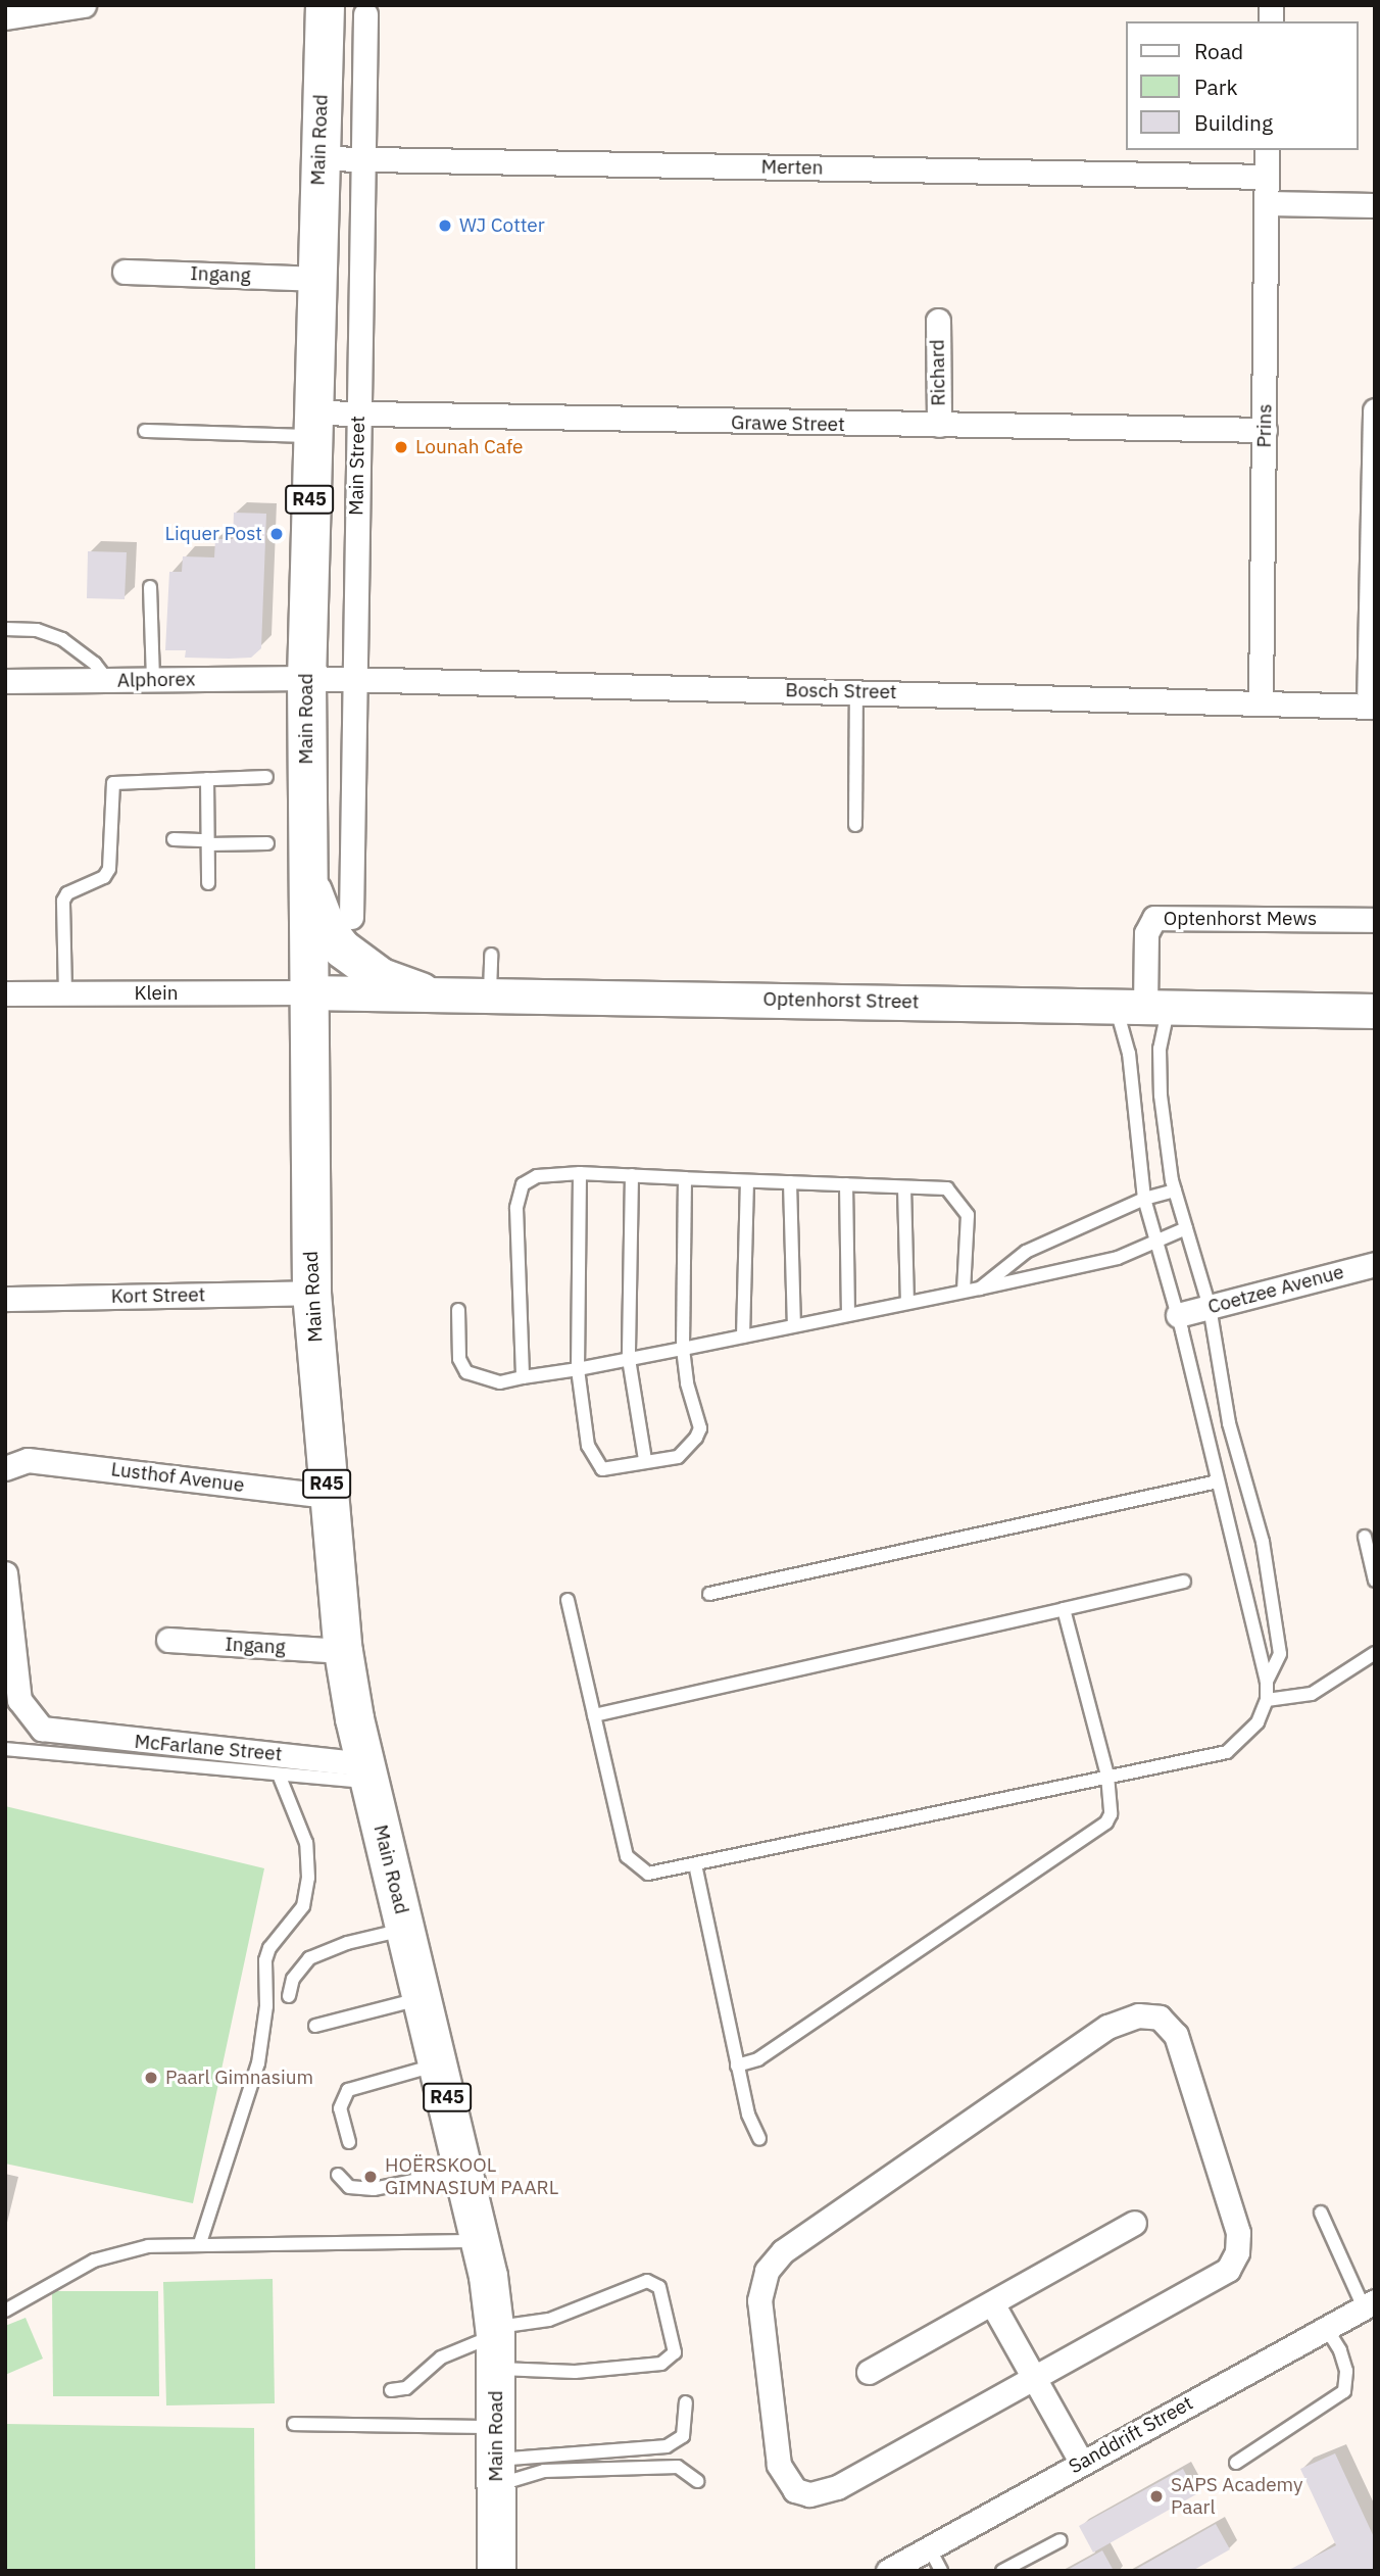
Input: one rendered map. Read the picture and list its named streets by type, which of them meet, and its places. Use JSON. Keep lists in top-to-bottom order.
{
  "streets": {
    "main road": ["Main Road", "R45", "Optenhorst Street"],
    "street": [
      "Merten",
      "Ingang",
      "Richard",
      "Grawe Street",
      "Prins",
      "Main Street",
      "Alphorex",
      "Bosch Street",
      "Optenhorst Mews",
      "Klein",
      "Coetzee Avenue",
      "Kort Street",
      "Lusthof Avenue",
      "Sanddrift Street"
    ],
    "lane": ["McFarlane Street"]
  },
  "crossings": [
    ["Main Road", "Merten"],
    ["Main Road", "Ingang"],
    ["Main Road", "Grawe Street"],
    ["Main Road", "Alphorex"],
    ["Main Road", "Bosch Street"],
    ["Main Road", "Klein"],
    ["Main Road", "Optenhorst Street"],
    ["Main Road", "Kort Street"],
    ["Main Road", "Lusthof Avenue"],
    ["Main Road", "McFarlane Street"],
    ["Merten", "Prins"],
    ["Merten", "Main Street"],
    ["Richard", "Grawe Street"],
    ["Grawe Street", "Prins"],
    ["Grawe Street", "Main Street"],
    ["Prins", "Bosch Street"],
    ["Main Street", "Bosch Street"],
    ["Alphorex", "Bosch Street"],
    ["Optenhorst Mews", "Optenhorst Street"],
    ["Klein", "Optenhorst Street"]
  ],
  "places": [
    "WJ Cotter",
    "Lounah Cafe",
    "Liquer Post",
    "Paarl Gimnasium",
    "HOËRSKOOL GIMNASIUM PAARL",
    "SAPS Academy Paarl"
  ],
  "legend": ["Road", "Park", "Building"]
}
